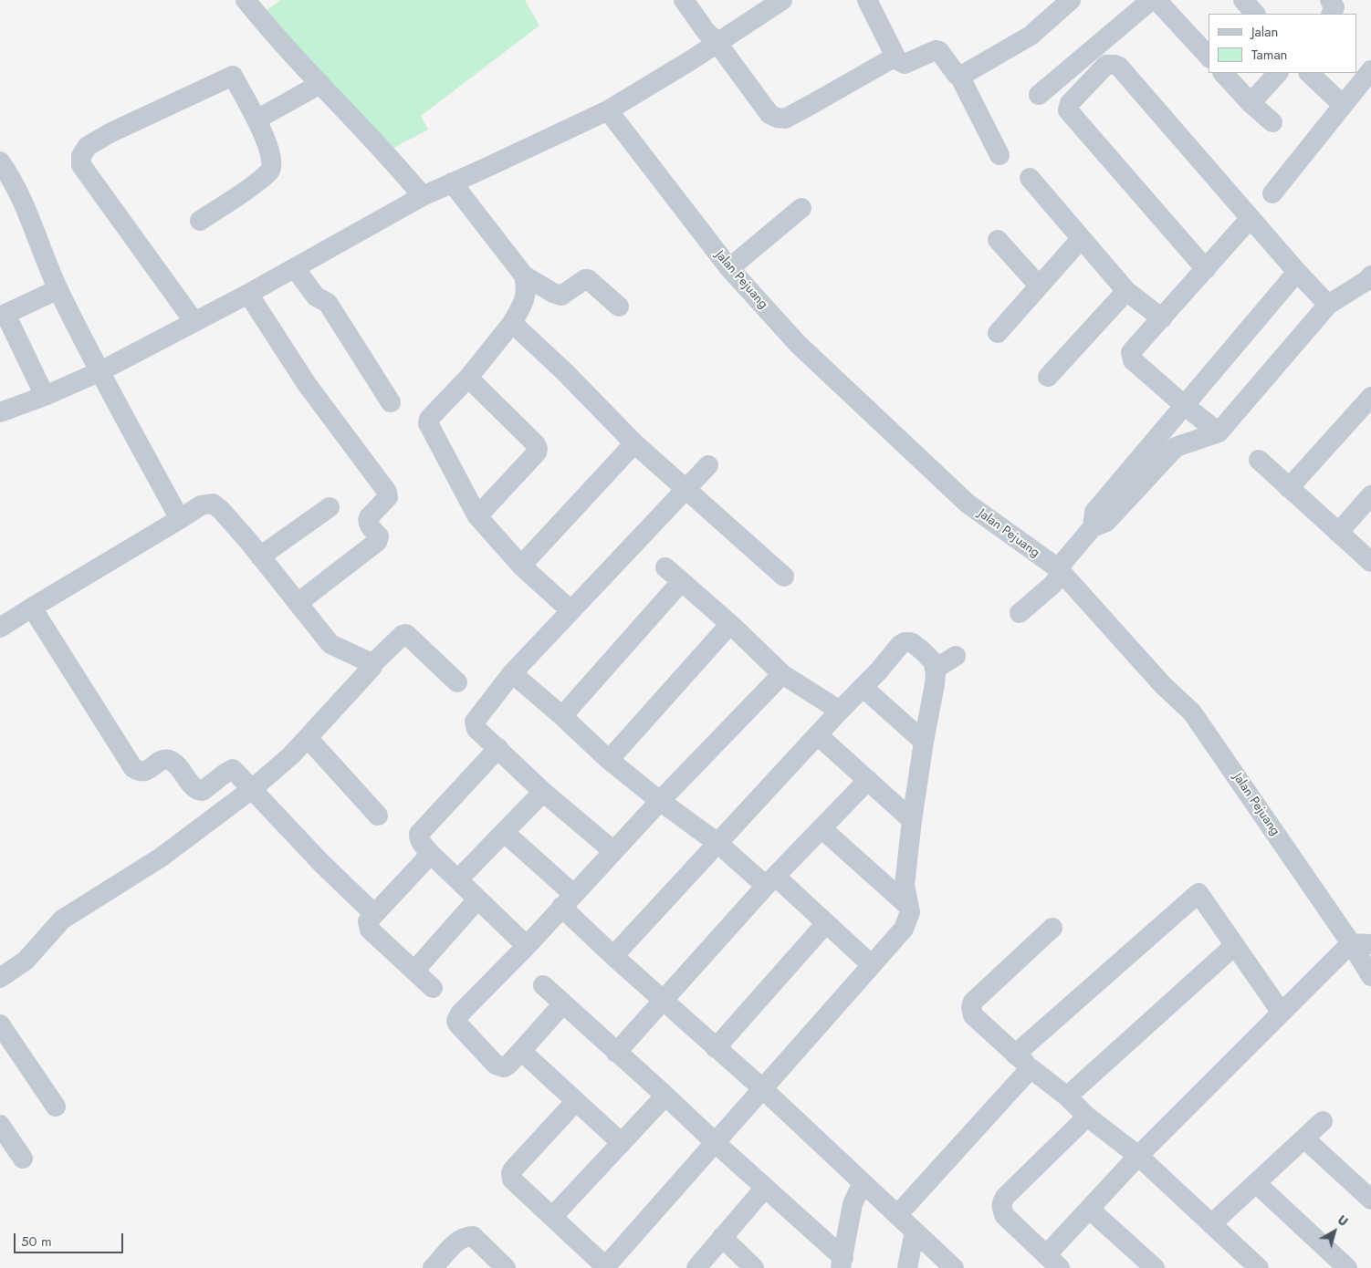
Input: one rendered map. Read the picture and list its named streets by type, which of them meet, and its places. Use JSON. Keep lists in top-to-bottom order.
{
  "streets": {
    "street": ["Jalan Pejuang"]
  },
  "legend": ["Jalan", "Taman"],
  "scale_bar": "50 m",
  "north": "top right"
}
